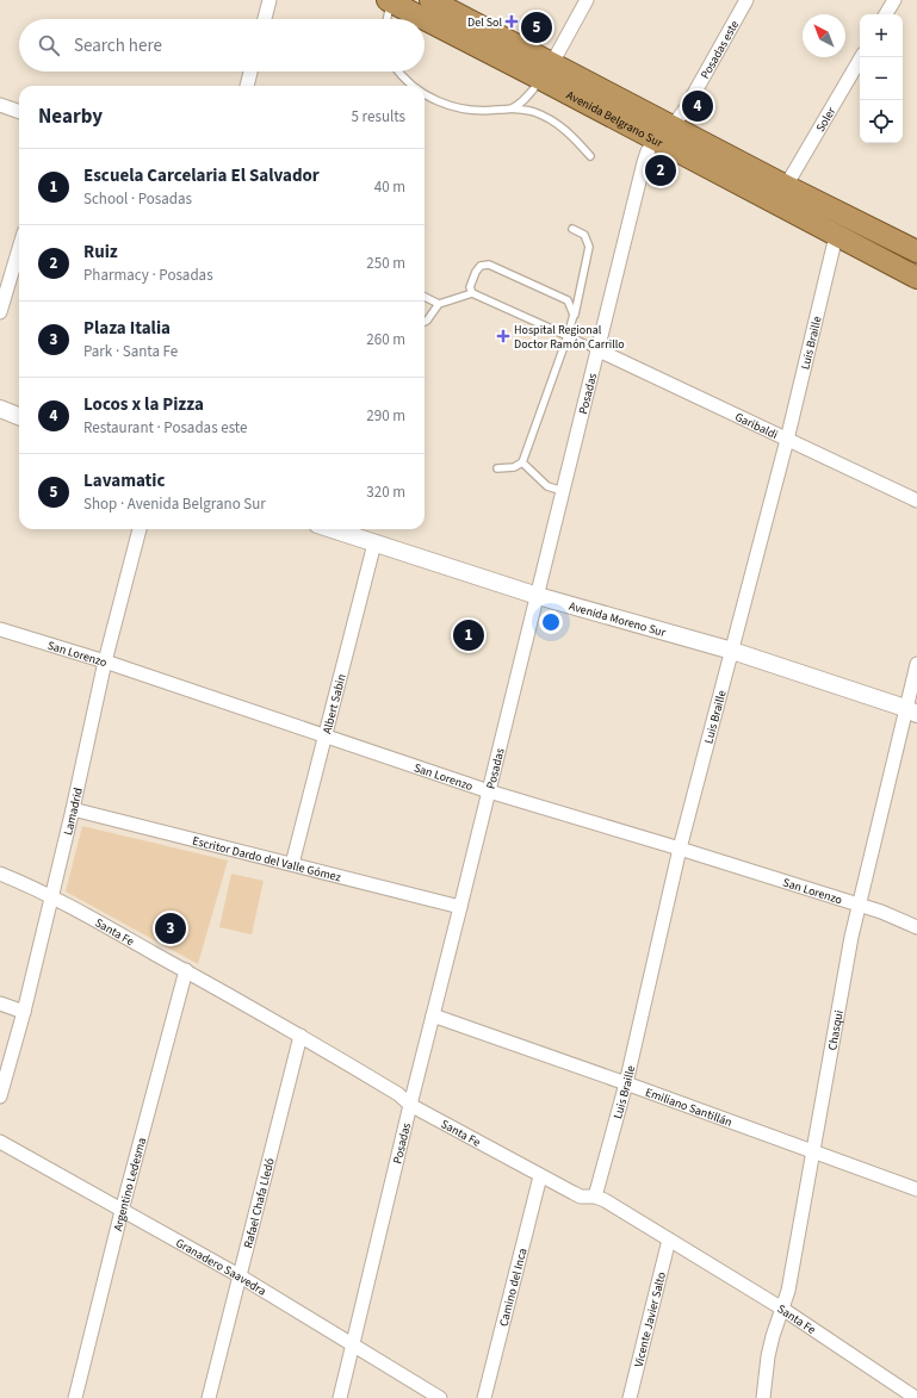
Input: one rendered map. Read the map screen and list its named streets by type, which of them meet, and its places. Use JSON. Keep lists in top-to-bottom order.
{
  "streets": {
    "highway": ["Avenida Belgrano Sur"],
    "street": [
      "Posadas este",
      "Soler",
      "Luis Braille",
      "Posadas",
      "Garibaldi",
      "Avenida Moreno Sur",
      "San Lorenzo",
      "Albert Sabin",
      "Lamadrid",
      "Escritor Dardo del Valle Gómez",
      "Santa Fe",
      "Chasqui",
      "Emiliano Santillán",
      "Argentino Ledesma",
      "Rafael Chafa Lledó",
      "Granadero Saavedra",
      "Camino del Inca",
      "Vicente Javier Salto"
    ]
  },
  "crossings": [
    ["Posadas este", "Avenida Belgrano Sur"],
    ["Posadas este", "Posadas"],
    ["Avenida Belgrano Sur", "Soler"],
    ["Avenida Belgrano Sur", "Luis Braille"],
    ["Avenida Belgrano Sur", "Posadas"],
    ["Luis Braille", "Garibaldi"],
    ["Luis Braille", "Avenida Moreno Sur"],
    ["Luis Braille", "San Lorenzo"],
    ["Luis Braille", "Santa Fe"],
    ["Luis Braille", "Emiliano Santillán"],
    ["Posadas", "Garibaldi"],
    ["Posadas", "Avenida Moreno Sur"],
    ["Posadas", "San Lorenzo"],
    ["Posadas", "Escritor Dardo del Valle Gómez"],
    ["Posadas", "Santa Fe"],
    ["Posadas", "Emiliano Santillán"],
    ["Posadas", "Granadero Saavedra"],
    ["Avenida Moreno Sur", "Albert Sabin"],
    ["Avenida Moreno Sur", "Chasqui"],
    ["San Lorenzo", "Albert Sabin"],
    ["San Lorenzo", "Lamadrid"],
    ["San Lorenzo", "Chasqui"],
    ["Albert Sabin", "Escritor Dardo del Valle Gómez"],
    ["Lamadrid", "Escritor Dardo del Valle Gómez"],
    ["Lamadrid", "Santa Fe"],
    ["Santa Fe", "Chasqui"],
    ["Santa Fe", "Argentino Ledesma"],
    ["Santa Fe", "Rafael Chafa Lledó"],
    ["Santa Fe", "Camino del Inca"],
    ["Santa Fe", "Vicente Javier Salto"],
    ["Chasqui", "Emiliano Santillán"],
    ["Argentino Ledesma", "Granadero Saavedra"],
    ["Rafael Chafa Lledó", "Granadero Saavedra"]
  ],
  "places": {
    "health": ["Del Sol", "Hospital Regional Doctor Ramón Carrillo"]
  },
  "north": "top left",
  "page": {
    "pins": [
      "5",
      "4",
      "2",
      "1",
      "3"
    ],
    "map_buttons": ["+", "−"],
    "search": "Search here",
    "heading": ["Nearby", "5 results"],
    "list": [
      {
        "mark": "1",
        "name": "Escuela Carcelaria El Salvador",
        "note": "School · Posadas",
        "value": "40 m"
      },
      {
        "mark": "2",
        "name": "Ruiz",
        "note": "Pharmacy · Posadas",
        "value": "250 m"
      },
      {
        "mark": "3",
        "name": "Plaza Italia",
        "note": "Park · Santa Fe",
        "value": "260 m"
      },
      {
        "mark": "4",
        "name": "Locos x la Pizza",
        "note": "Restaurant · Posadas este",
        "value": "290 m"
      },
      {
        "mark": "5",
        "name": "Lavamatic",
        "note": "Shop · Avenida Belgrano Sur",
        "value": "320 m"
      }
    ]
  }
}
